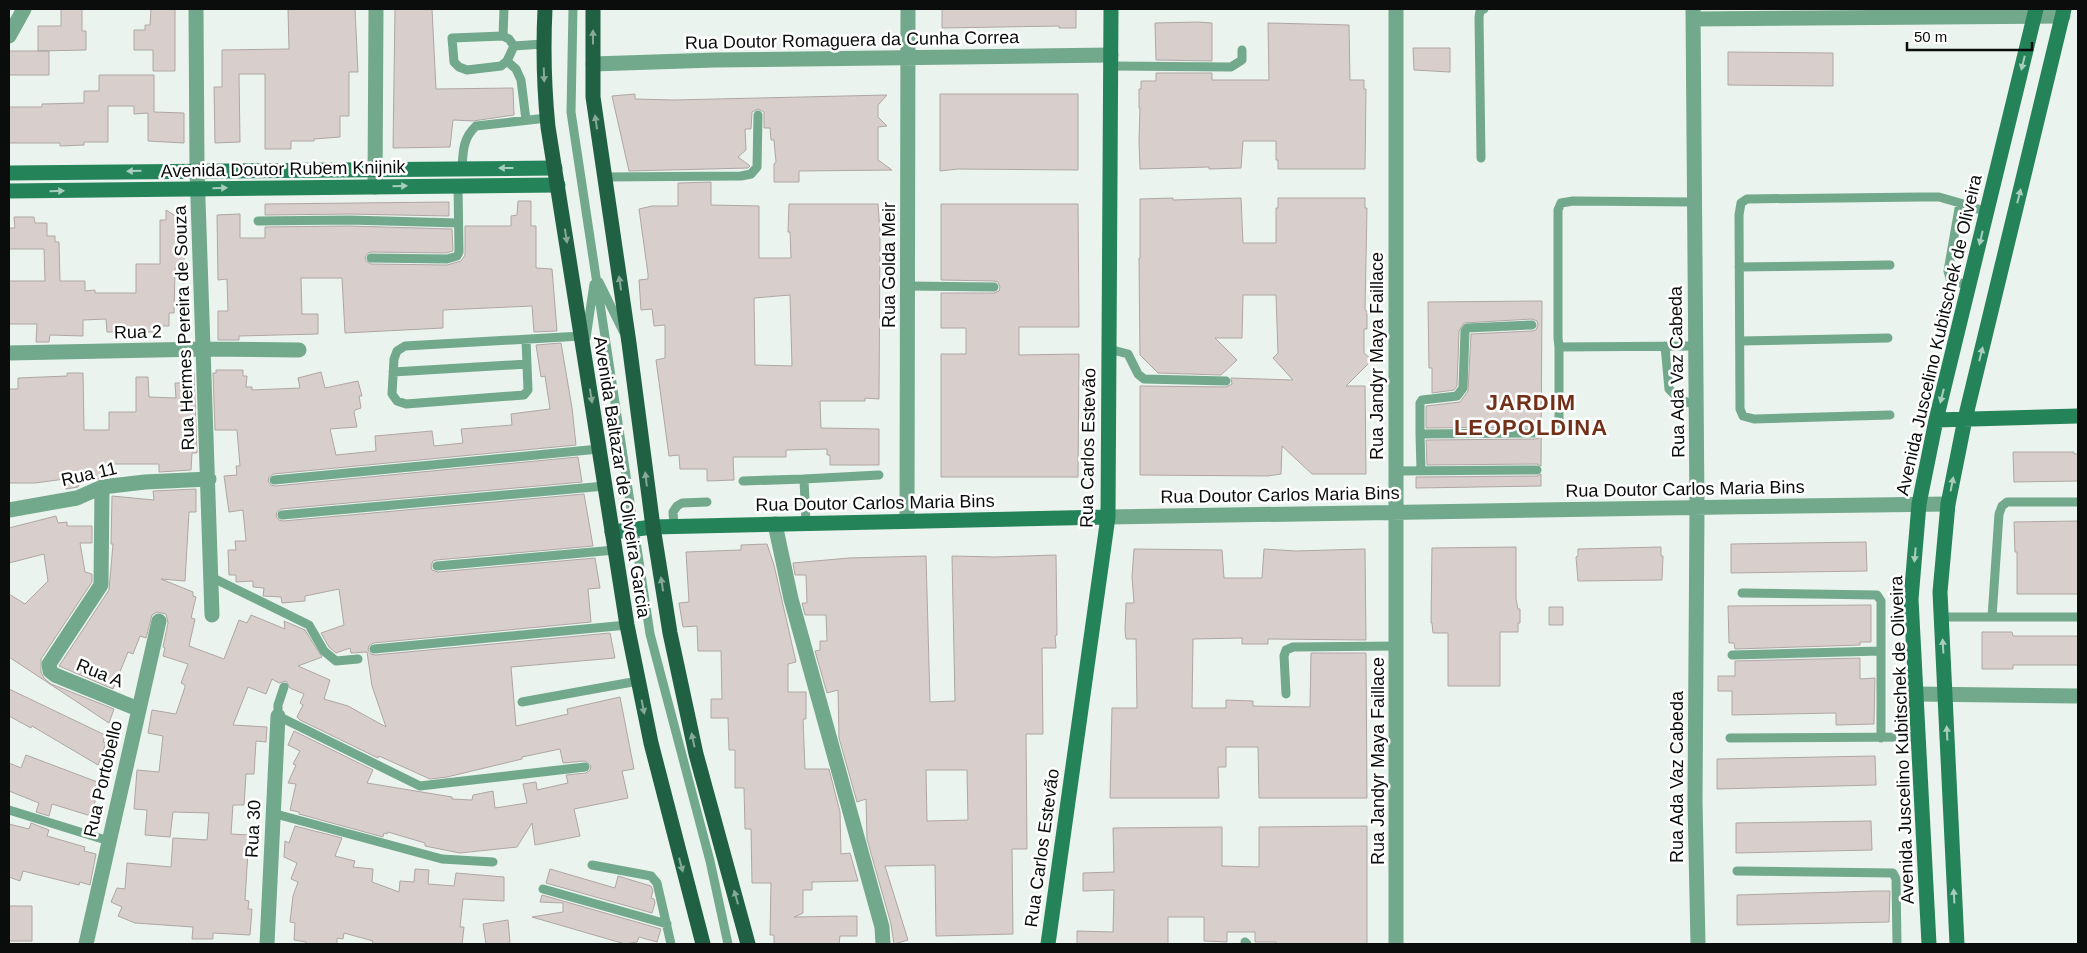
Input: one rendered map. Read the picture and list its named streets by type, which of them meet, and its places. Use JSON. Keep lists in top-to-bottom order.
{
  "streets": {
    "main road": ["Avenida Baltazar de Oliveira Garcia"],
    "street": [
      "Rua Doutor Romaguera da Cunha Correa",
      "Avenida Doutor Rubem Knijnik",
      "Rua Golda Meir",
      "Rua Hermes Pereira de Souza",
      "Rua 2",
      "Avenida Juscelino Kubitschek de Oliveira",
      "Rua Jandyr Maya Faillace",
      "Rua Ada Vaz Cabeda",
      "Rua Carlos Estevão",
      "Rua 11",
      "Rua Doutor Carlos Maria Bins",
      "Rua A",
      "Rua Portobello",
      "Rua 30"
    ]
  },
  "crossings": [
    ["Rua Doutor Romaguera da Cunha Correa", "Rua Golda Meir"],
    ["Rua Doutor Romaguera da Cunha Correa", "Rua Carlos Estevão"],
    ["Rua Doutor Romaguera da Cunha Correa", "Avenida Baltazar de Oliveira Garcia"],
    ["Avenida Doutor Rubem Knijnik", "Rua Hermes Pereira de Souza"],
    ["Avenida Doutor Rubem Knijnik", "Avenida Baltazar de Oliveira Garcia"],
    ["Rua Golda Meir", "Rua Doutor Carlos Maria Bins"],
    ["Rua Hermes Pereira de Souza", "Rua 2"],
    ["Rua Hermes Pereira de Souza", "Rua 11"],
    ["Avenida Juscelino Kubitschek de Oliveira", "Rua Doutor Carlos Maria Bins"],
    ["Rua Jandyr Maya Faillace", "Rua Doutor Carlos Maria Bins"],
    ["Rua Ada Vaz Cabeda", "Rua Doutor Carlos Maria Bins"],
    ["Rua Carlos Estevão", "Rua Doutor Carlos Maria Bins"],
    ["Rua 11", "Rua A"],
    ["Avenida Baltazar de Oliveira Garcia", "Rua Doutor Carlos Maria Bins"],
    ["Rua A", "Rua Portobello"]
  ],
  "districts": ["JARDIM LEOPOLDINA"],
  "scale_bar": "50 m"
}
